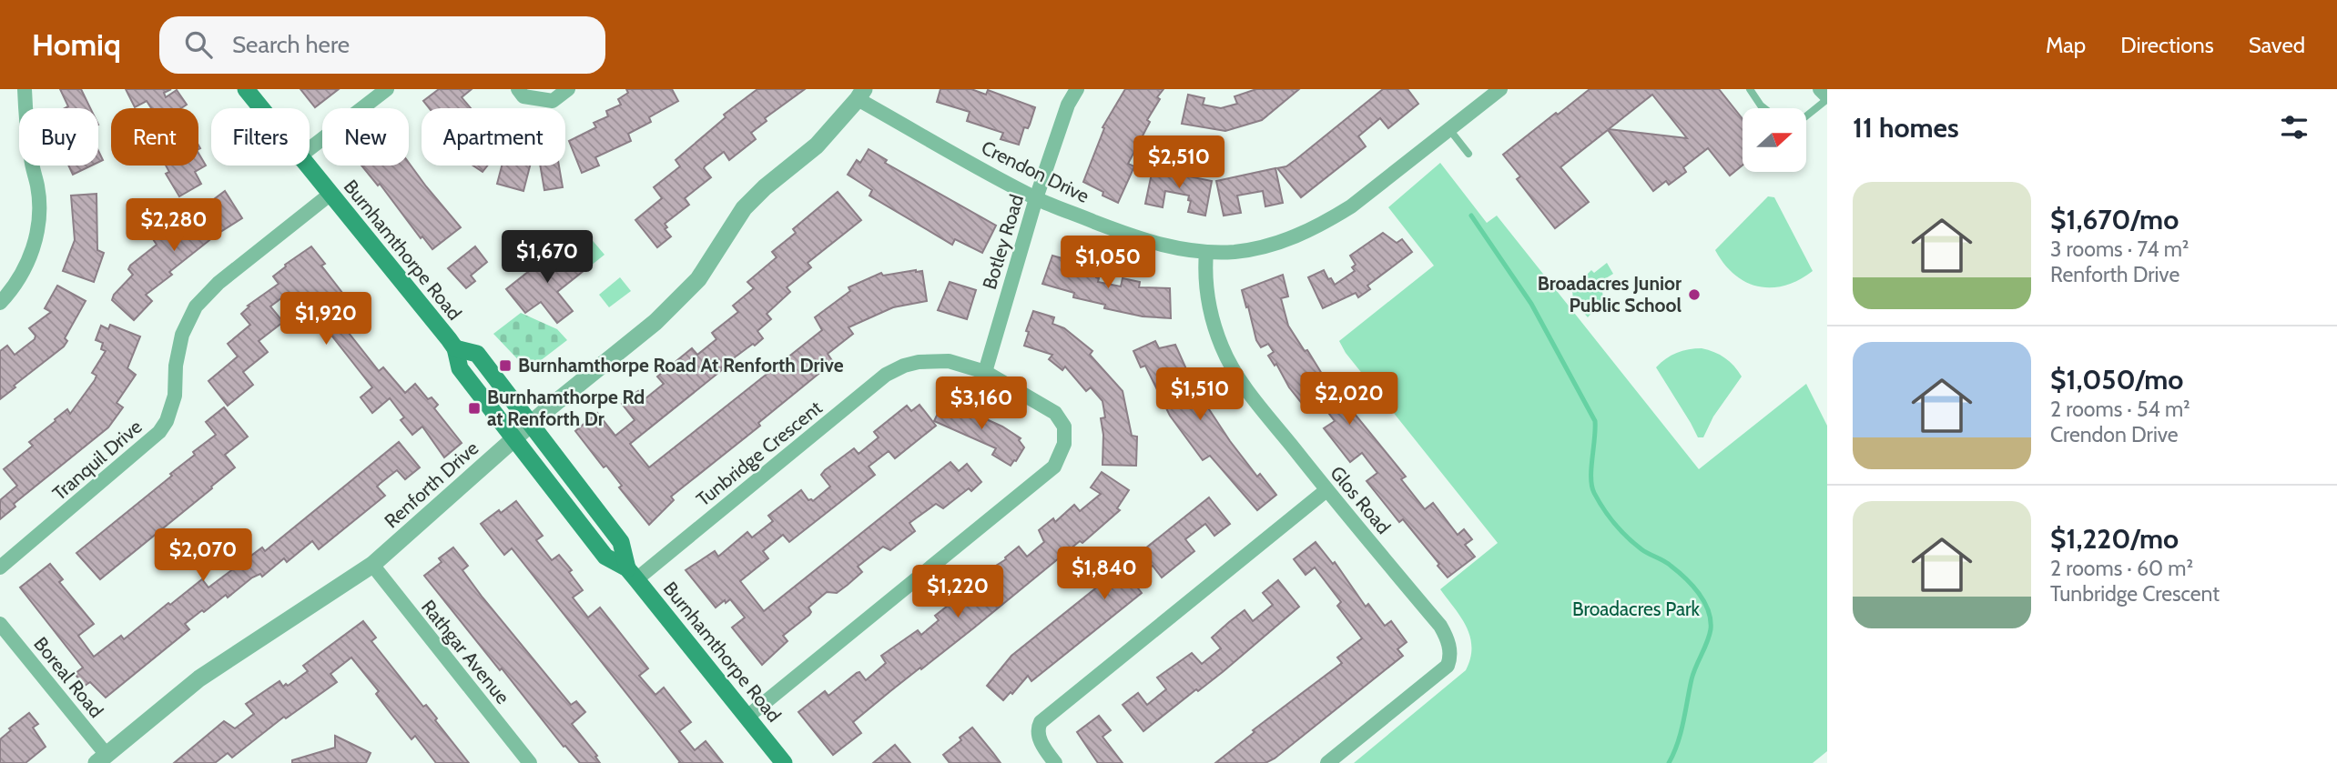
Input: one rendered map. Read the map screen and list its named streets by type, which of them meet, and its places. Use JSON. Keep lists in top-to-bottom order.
{
  "streets": {
    "main road": ["Burnhamthorpe Road"],
    "street": [
      "Crendon Drive",
      "Botley Road",
      "Tunbridge Crescent",
      "Tranquil Drive",
      "Renforth Drive",
      "Glos Road",
      "Rathgar Avenue",
      "Boreal Road"
    ]
  },
  "crossings": [
    ["Crendon Drive", "Botley Road"],
    ["Crendon Drive", "Renforth Drive"],
    ["Crendon Drive", "Glos Road"],
    ["Botley Road", "Tunbridge Crescent"],
    ["Burnhamthorpe Road", "Tunbridge Crescent"],
    ["Burnhamthorpe Road", "Tranquil Drive"],
    ["Burnhamthorpe Road", "Renforth Drive"],
    ["Renforth Drive", "Rathgar Avenue"],
    ["Renforth Drive", "Boreal Road"]
  ],
  "parks": ["Broadacres Park"],
  "places": {
    "other": ["Broadacres Junior Public School"],
    "transit": ["Burnhamthorpe Road At Renforth Drive", "Burnhamthorpe Rd at Renforth Dr"]
  },
  "north": "right",
  "page": {
    "header": "Homiq",
    "search": "Search here",
    "nav": ["Map", "Directions", "Saved"],
    "heading": "11 homes",
    "chip": [
      "Buy",
      "Rent",
      "Filters",
      "New",
      "Apartment"
    ],
    "price": [
      "$2,510",
      "$2,280",
      "$1,670",
      "$1,050",
      "$1,920",
      "$1,510",
      "$2,020",
      "$3,160",
      "$2,070",
      "$1,840",
      "$1,220"
    ],
    "list": [
      {
        "name": "$1,670/mo",
        "note": "3 rooms · 74 m² · Renforth Drive"
      },
      {
        "name": "$1,050/mo",
        "note": "2 rooms · 54 m² · Crendon Drive"
      },
      {
        "name": "$1,220/mo",
        "note": "2 rooms · 60 m² · Tunbridge Crescent"
      }
    ]
  }
}
